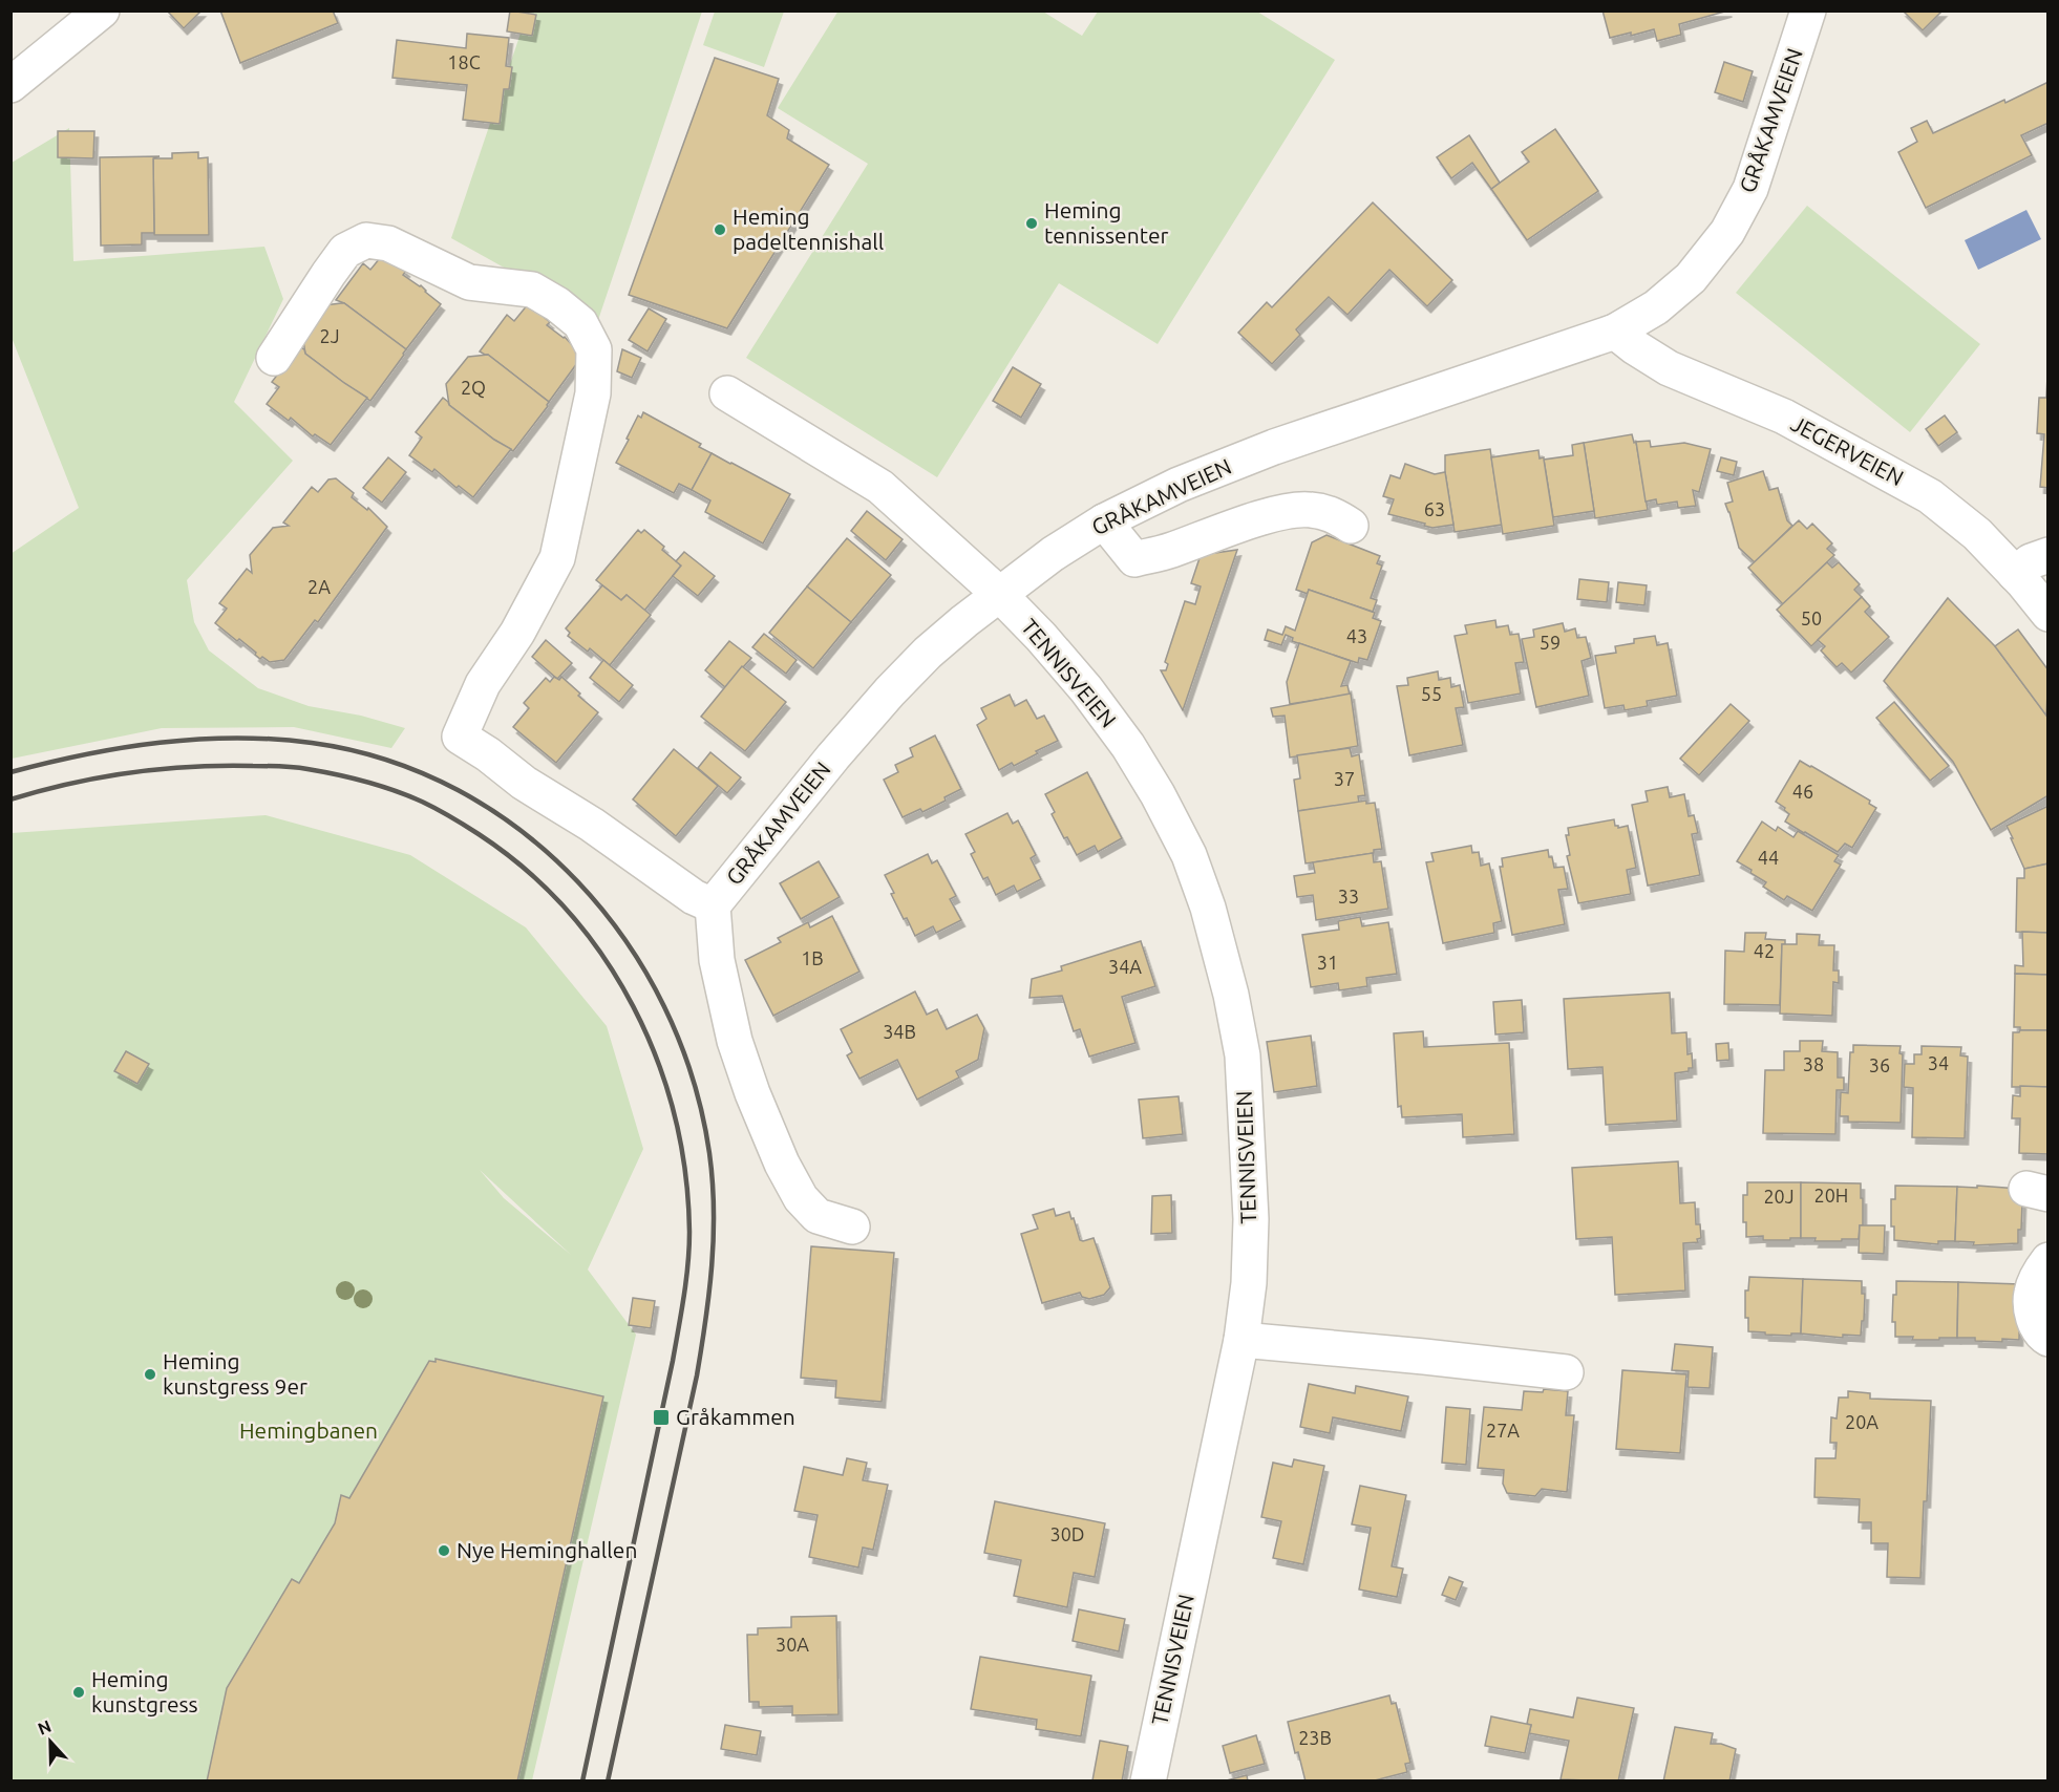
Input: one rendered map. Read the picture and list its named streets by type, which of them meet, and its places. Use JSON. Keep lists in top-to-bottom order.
{
  "streets": {
    "street": ["GRÅKAMVEIEN", "JEGERVEIEN", "TENNISVEIEN"]
  },
  "crossings": [
    ["GRÅKAMVEIEN", "JEGERVEIEN"],
    ["GRÅKAMVEIEN", "TENNISVEIEN"]
  ],
  "parks": ["Hemingbanen"],
  "places": {
    "other": [
      "Heming tennissenter",
      "Heming padeltennishall",
      "Heming kunstgress 9er",
      "Nye Heminghallen",
      "Heming kunstgress"
    ],
    "transit": ["Gråkammen"]
  },
  "house_numbers": [
    "18C",
    "2J",
    "2Q",
    "63",
    "2A",
    "50",
    "43",
    "59",
    "55",
    "37",
    "46",
    "44",
    "33",
    "42",
    "1B",
    "31",
    "34A",
    "34B",
    "34",
    "38",
    "36",
    "20H",
    "20J",
    "20A",
    "27A",
    "30D",
    "30A",
    "23B"
  ],
  "north": "top"
}
